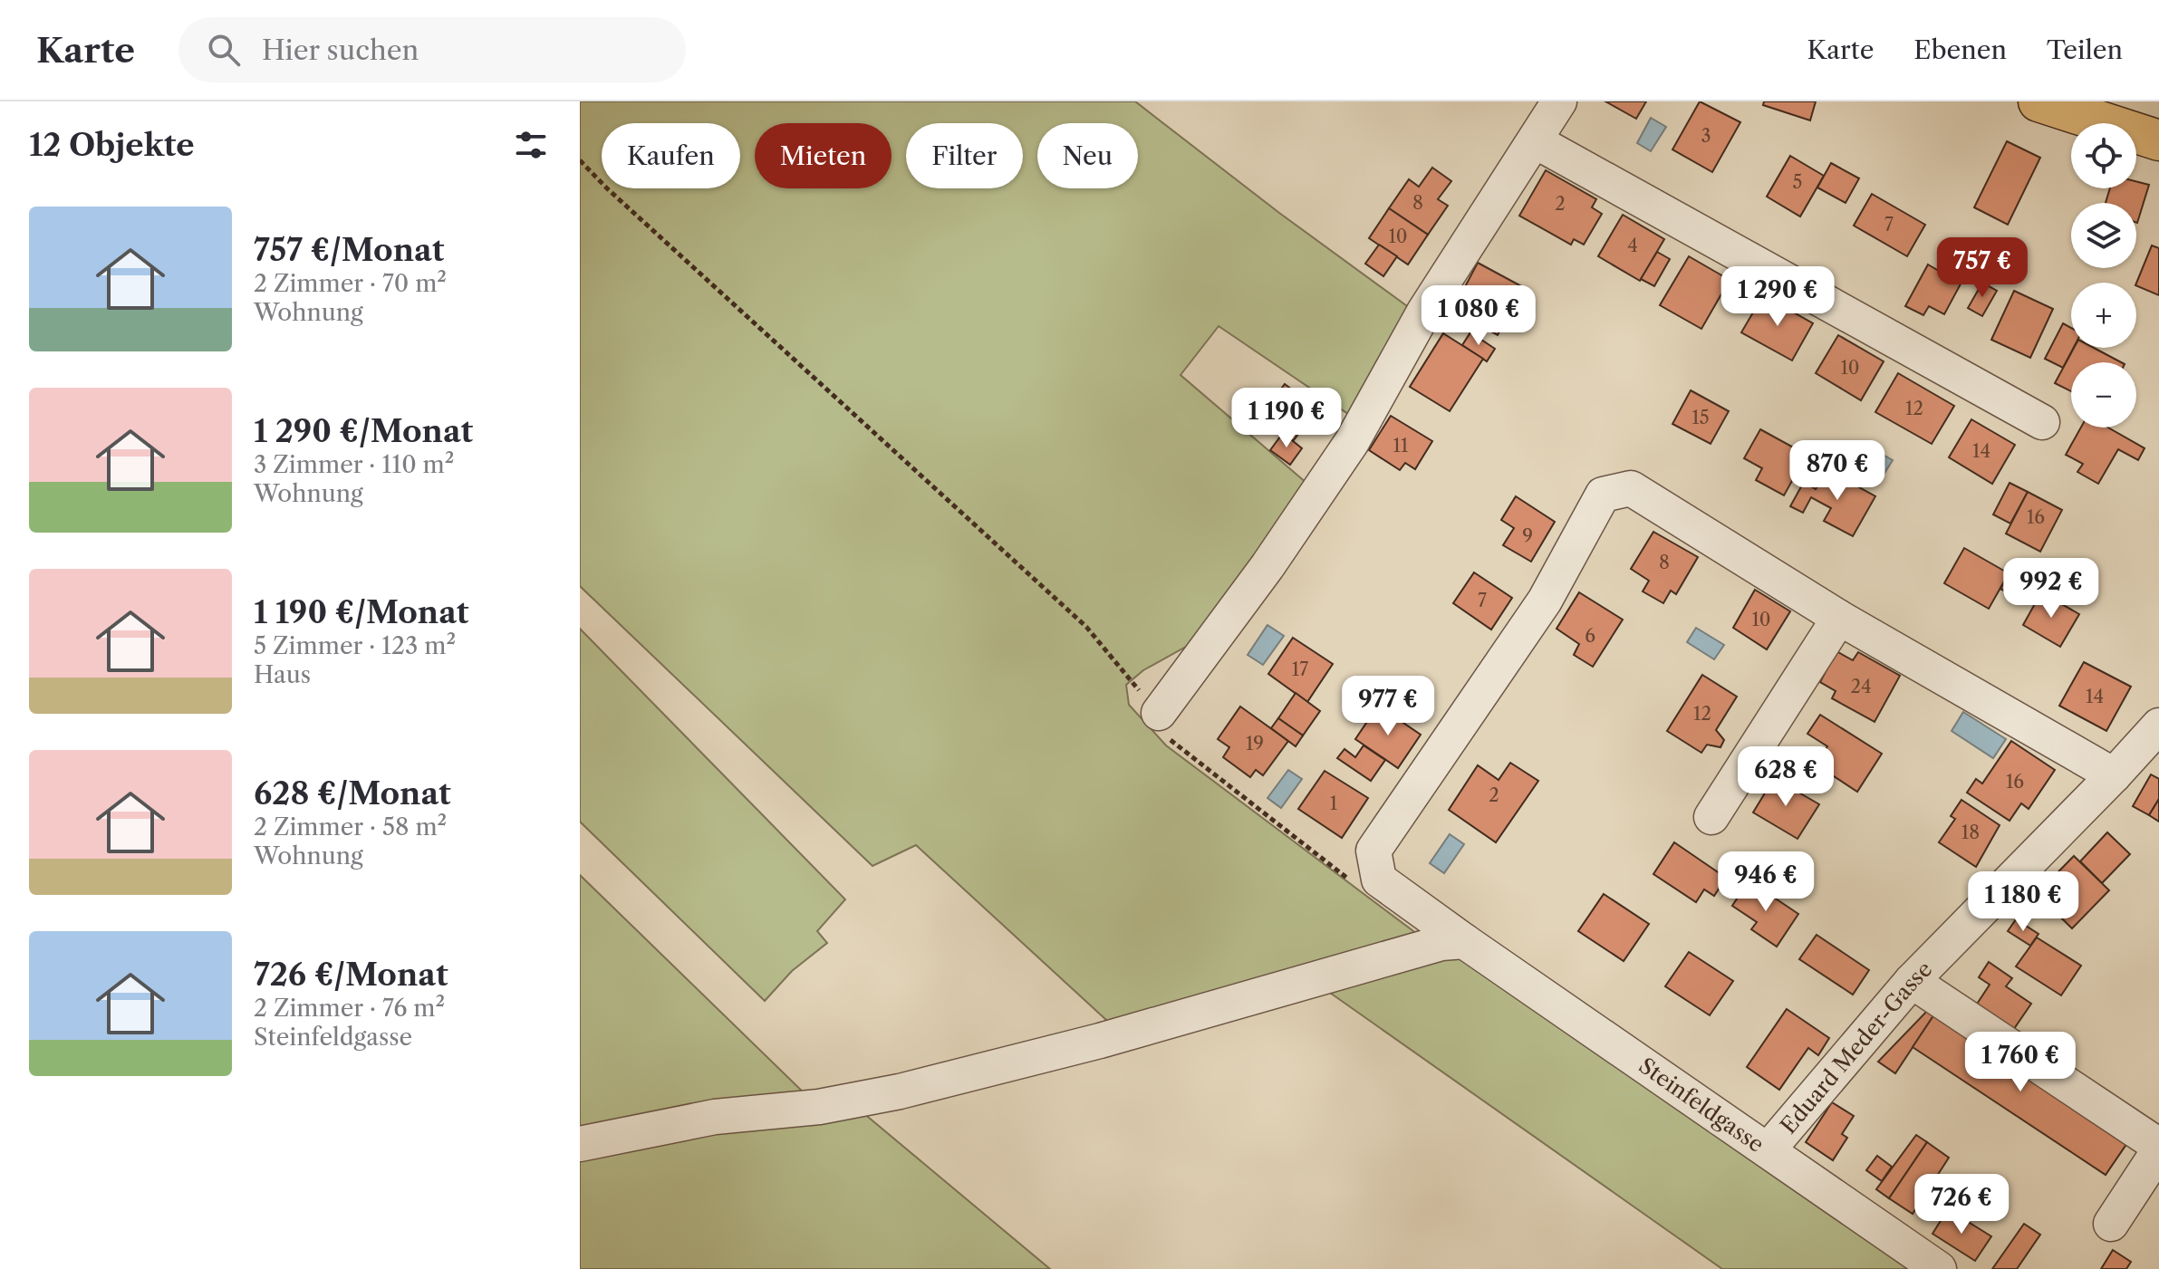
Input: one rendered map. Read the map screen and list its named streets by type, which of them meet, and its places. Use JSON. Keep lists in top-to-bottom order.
{
  "streets": {
    "street": ["Eduard Meder-Gasse", "Steinfeldgasse"]
  },
  "crossings": [
    ["Eduard Meder-Gasse", "Steinfeldgasse"]
  ],
  "house_numbers": [
    "3",
    "5",
    "8",
    "2",
    "7",
    "10",
    "4",
    "10",
    "12",
    "15",
    "11",
    "14",
    "16",
    "9",
    "8",
    "7",
    "10",
    "6",
    "17",
    "24",
    "14",
    "12",
    "19",
    "16",
    "2",
    "1",
    "18"
  ],
  "page": {
    "header": "Karte",
    "search": "Hier suchen",
    "nav": ["Karte", "Ebenen", "Teilen"],
    "heading": "12 Objekte",
    "map_buttons": ["+", "−"],
    "chip": [
      "Kaufen",
      "Mieten",
      "Filter",
      "Neu"
    ],
    "list": [
      {
        "name": "757 €/Monat",
        "note": "2 Zimmer · 70 m² · Wohnung"
      },
      {
        "name": "1 290 €/Monat",
        "note": "3 Zimmer · 110 m² · Wohnung"
      },
      {
        "name": "1 190 €/Monat",
        "note": "5 Zimmer · 123 m² · Haus"
      },
      {
        "name": "628 €/Monat",
        "note": "2 Zimmer · 58 m² · Wohnung"
      },
      {
        "name": "726 €/Monat",
        "note": "2 Zimmer · 76 m² · Steinfeldgasse"
      }
    ],
    "price": [
      "757 €",
      "1 290 €",
      "1 080 €",
      "1 190 €",
      "870 €",
      "992 €",
      "977 €",
      "628 €",
      "946 €",
      "1 180 €",
      "1 760 €",
      "726 €"
    ]
  }
}
